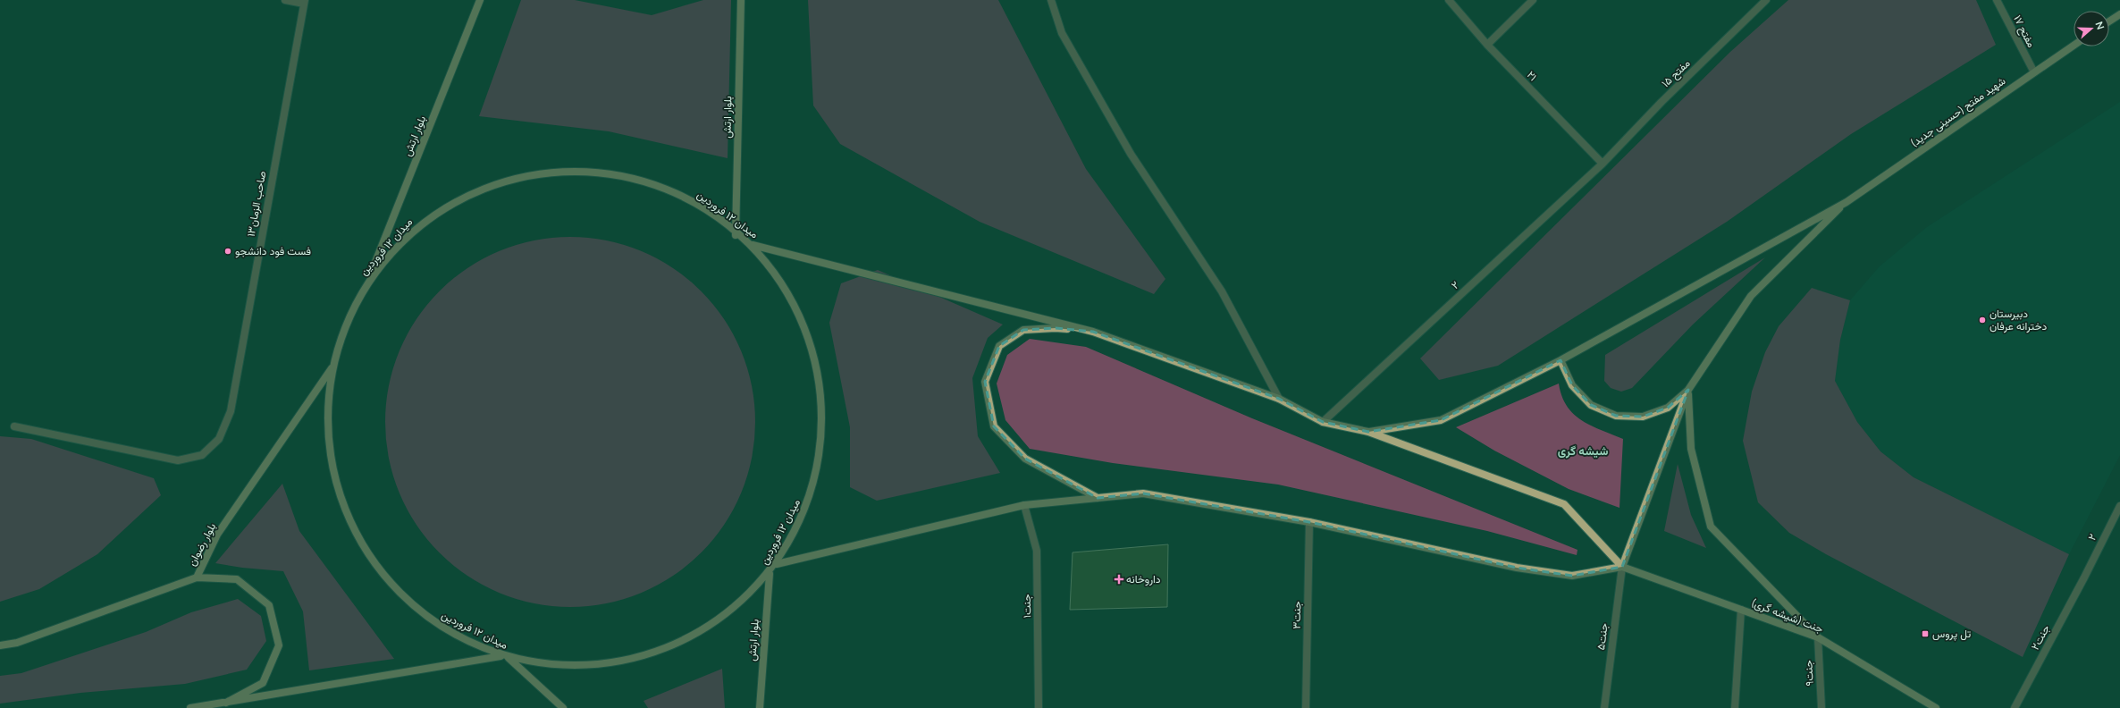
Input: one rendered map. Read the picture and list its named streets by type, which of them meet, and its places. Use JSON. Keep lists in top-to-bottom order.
{
  "streets": {
    "street": [
      "مفتح ۱۷",
      "مفتح ۱۵",
      "۲۱",
      "شهید مفتح (حسینی جدید)",
      "بلوار ارتش",
      "صاحب الزمان۱۳",
      "میدان ۱۲ فروردین",
      "۲",
      "بلوار رضوان",
      "جنت۱",
      "جنت۳",
      "جنت (شیشه گری)",
      "جنت۵",
      "جنت۲",
      "جنت۹"
    ]
  },
  "crossings": [
    ["مفتح ۱۷", "شهید مفتح (حسینی جدید)"],
    ["مفتح ۱۵", "۲۱"],
    ["مفتح ۱۵", "۲"],
    ["۲۱", "۲"],
    ["بلوار ارتش", "میدان ۱۲ فروردین"],
    ["میدان ۱۲ فروردین", "بلوار رضوان"],
    ["۲", "جنت۲"],
    ["جنت (شیشه گری)", "جنت۵"],
    ["جنت (شیشه گری)", "جنت۹"]
  ],
  "districts": ["شیشه گری"],
  "places": {
    "other": ["فست فود دانشجو", "دبیرستان دخترانه عرفان"],
    "health": ["داروخانه"],
    "transit": ["تل پروس"]
  },
  "north": "right"
}
